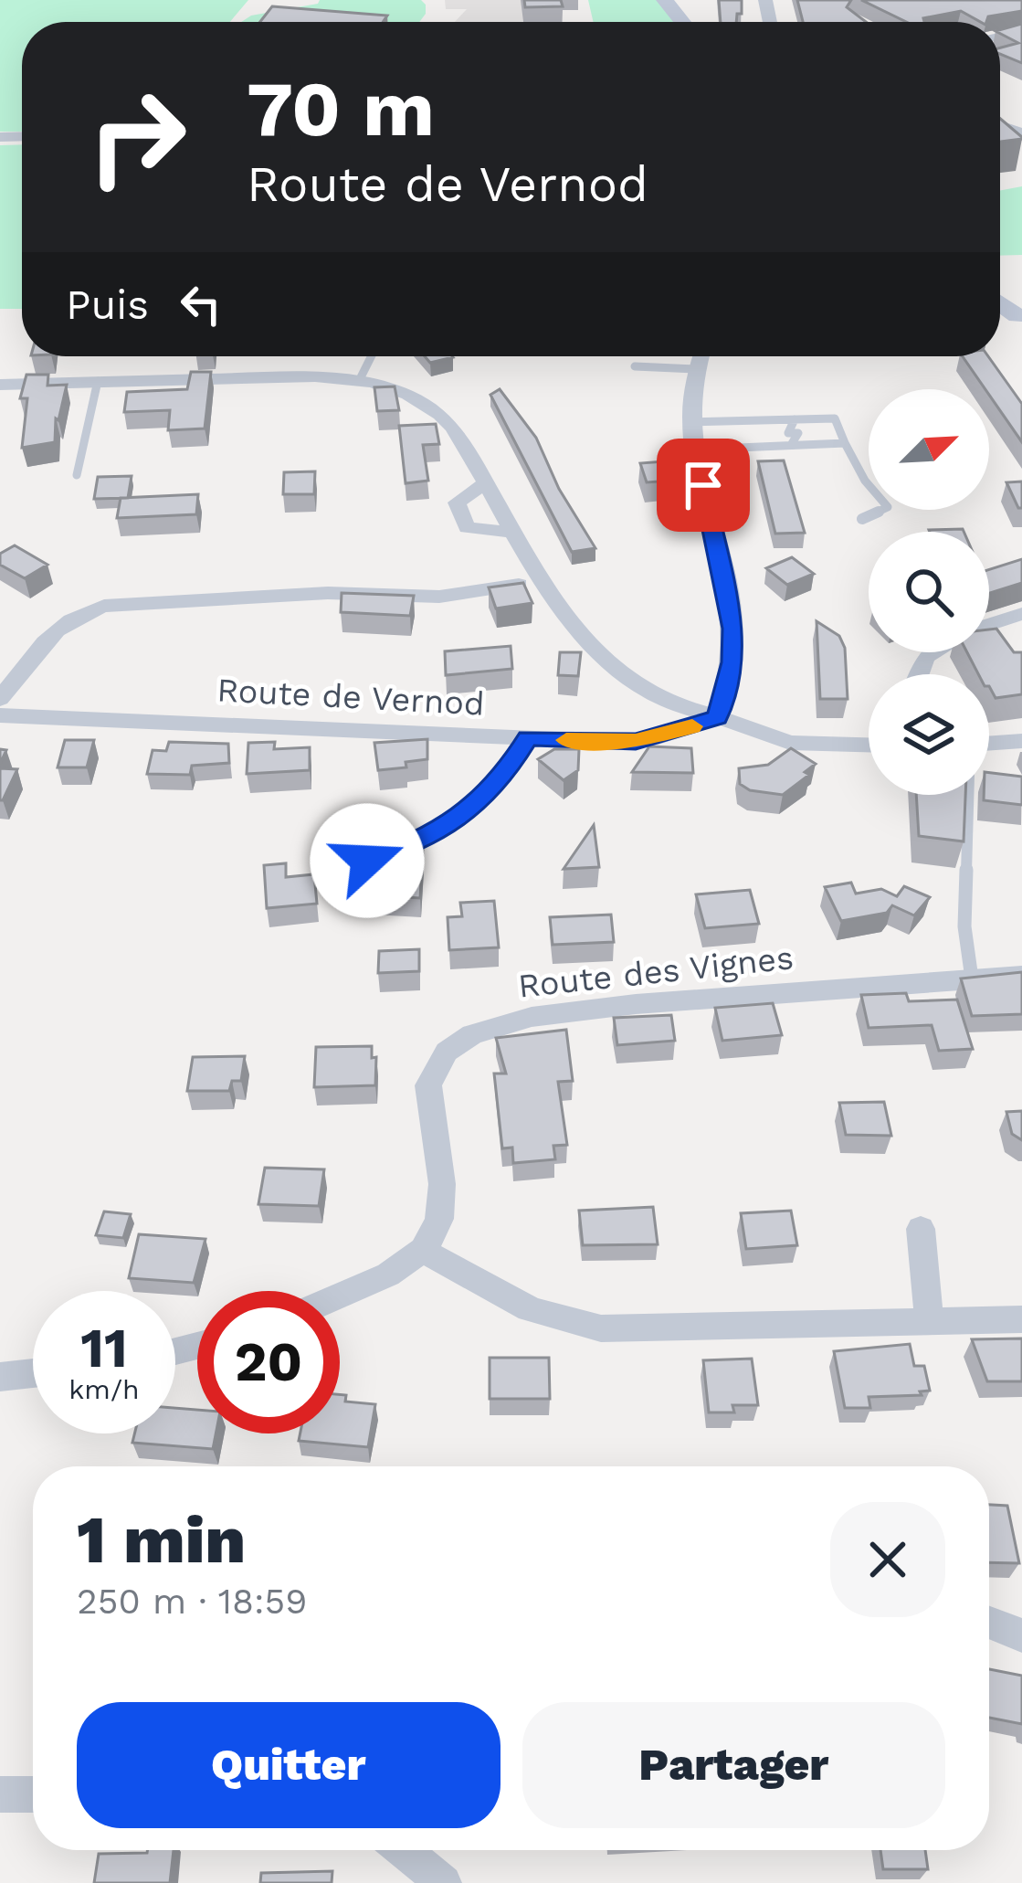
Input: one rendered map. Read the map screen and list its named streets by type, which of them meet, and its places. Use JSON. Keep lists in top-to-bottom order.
{
  "streets": {
    "street": ["Route de Vernod", "Route des Vignes"]
  },
  "north": "top right",
  "page": {
    "turn": ["70 m", "Route de Vernod"],
    "then": "Puis",
    "speed": "11 km/h",
    "limit": "20",
    "heading": ["1 min", "250 m · 18:59"],
    "buttons": ["Quitter", "Partager"]
  }
}
